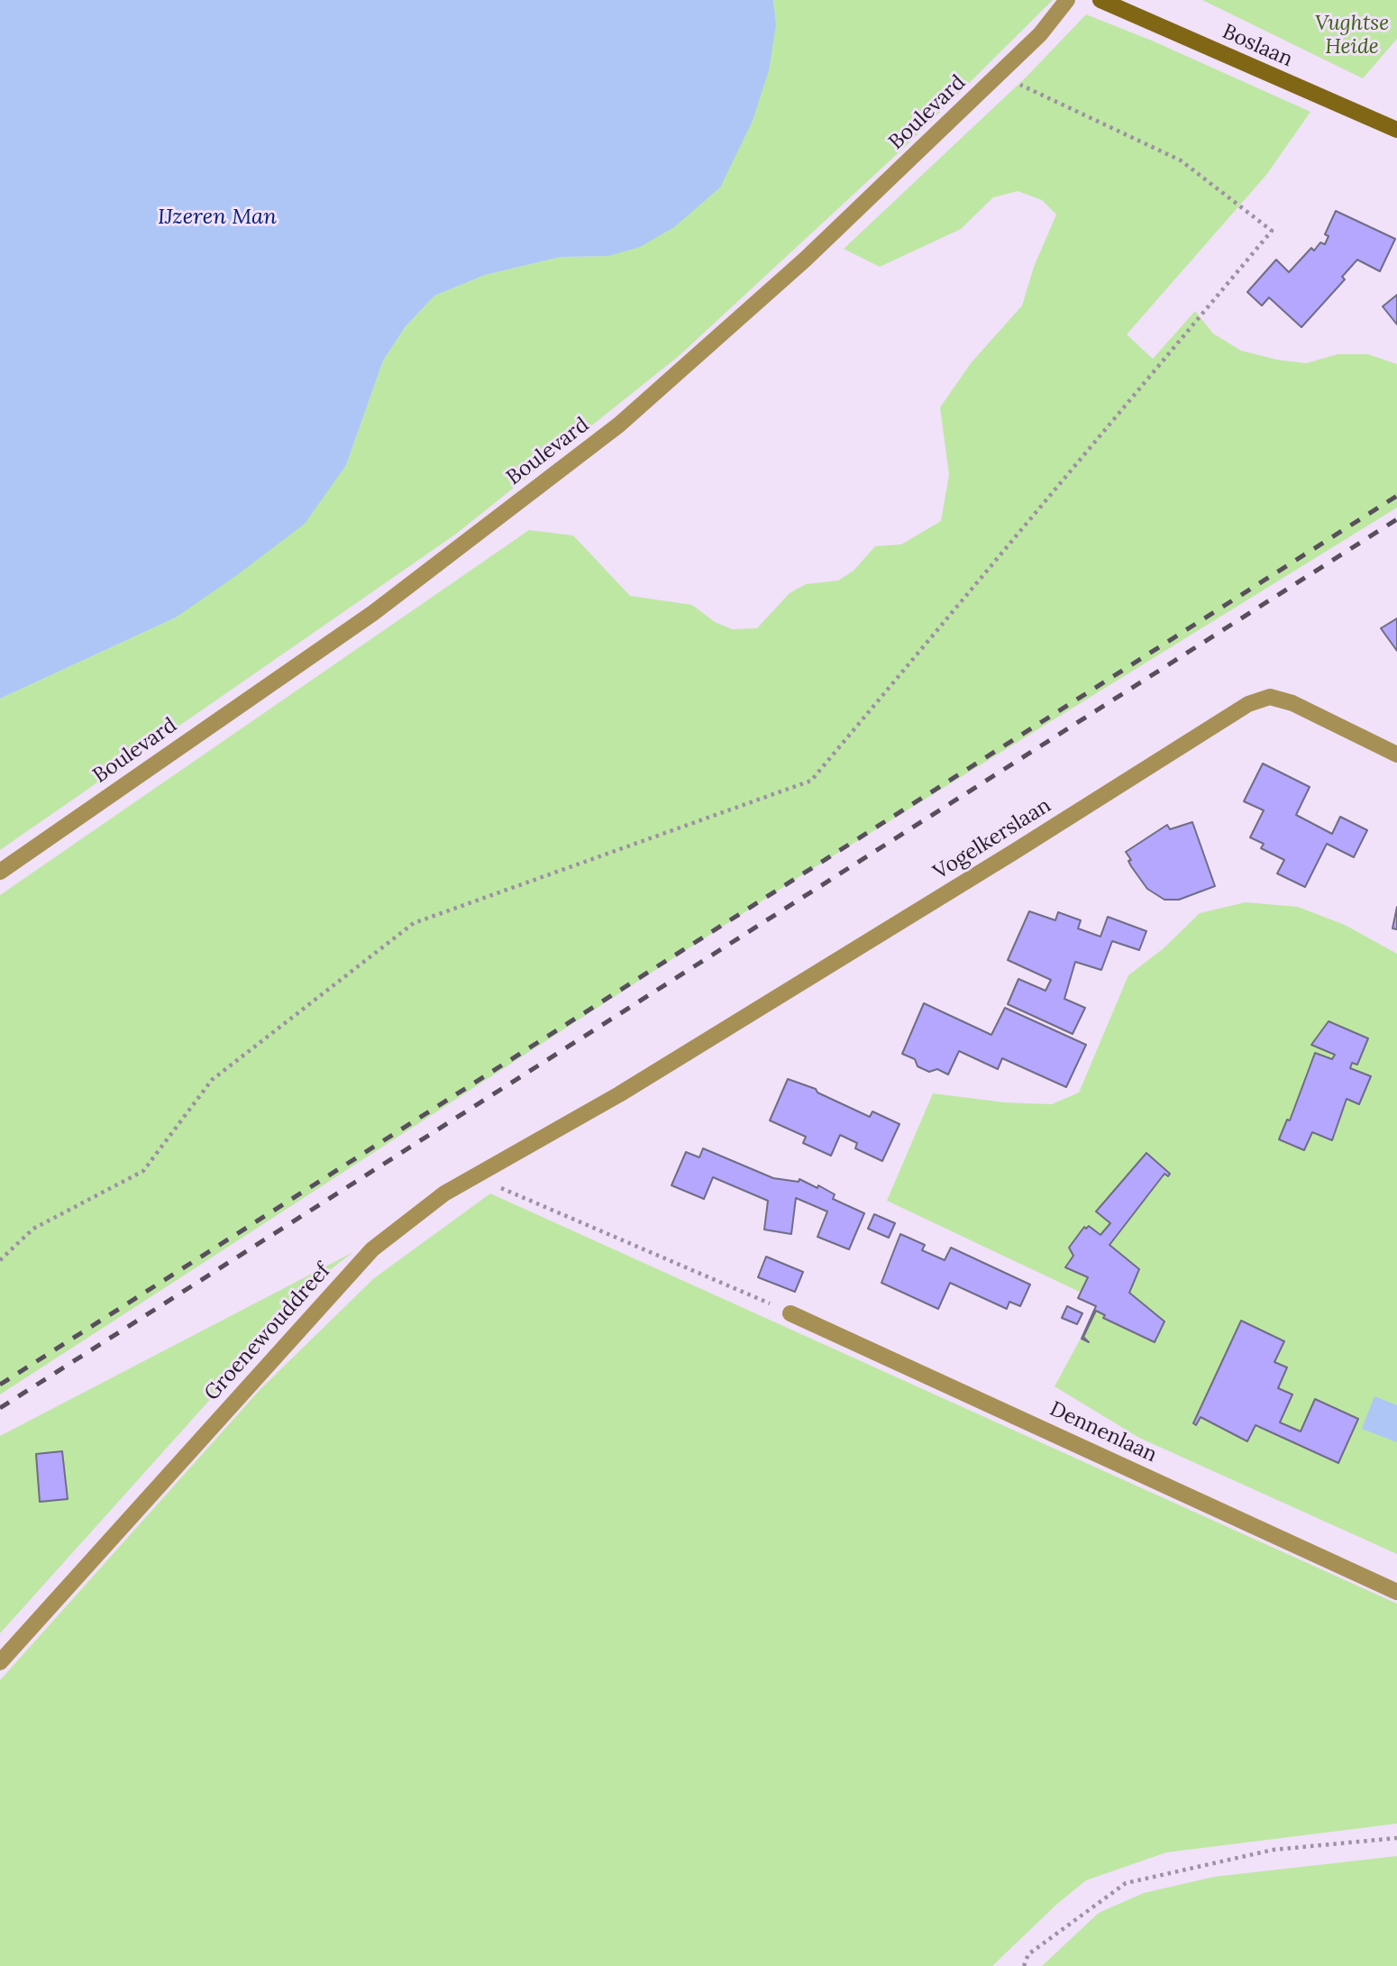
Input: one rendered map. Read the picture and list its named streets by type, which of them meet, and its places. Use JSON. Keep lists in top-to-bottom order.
{
  "streets": {
    "main road": ["Boslaan"],
    "street": [
      "Boulevard",
      "Vogelkerslaan",
      "Groenewouddreef",
      "Dennenlaan"
    ]
  },
  "crossings": [
    ["Vogelkerslaan", "Groenewouddreef"]
  ],
  "water": ["IJzeren Man"],
  "parks": ["Vughtse Heide"]
}
